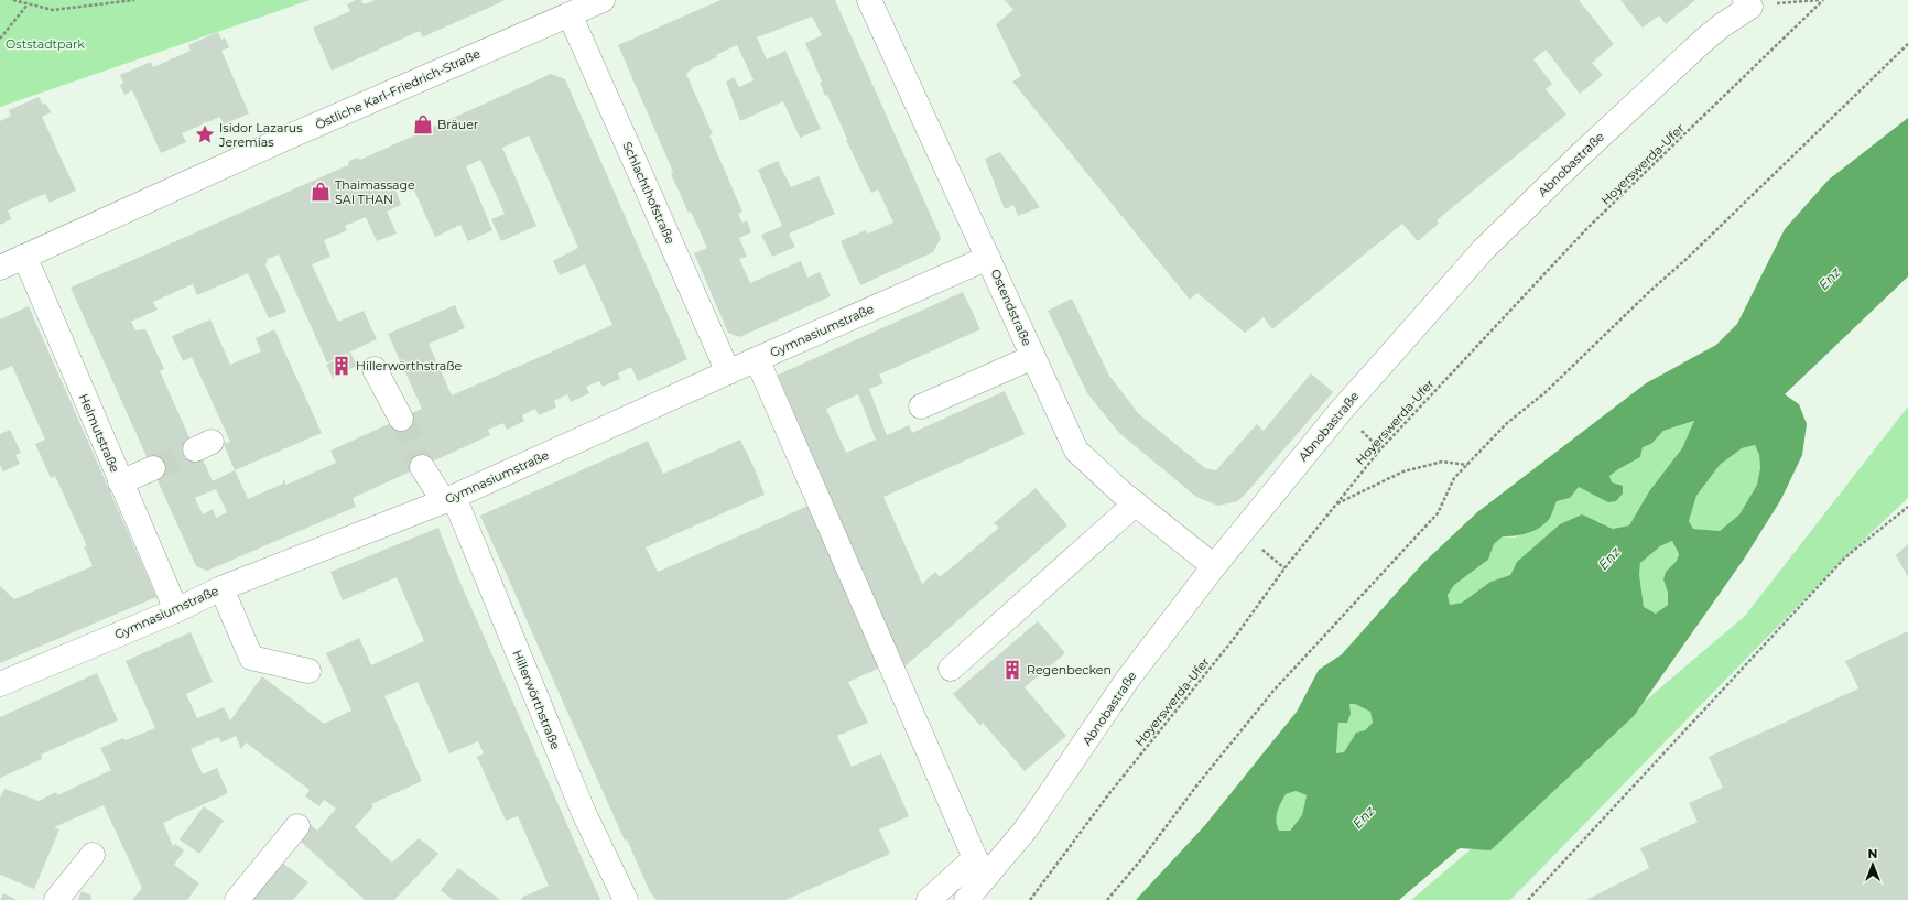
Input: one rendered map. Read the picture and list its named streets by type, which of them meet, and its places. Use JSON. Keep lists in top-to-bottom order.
{
  "streets": {
    "street": [
      "Östliche Karl-Friedrich-Straße",
      "Abnobastraße",
      "Schlachthofstraße",
      "Ostendstraße",
      "Gymnasiumstraße",
      "Helmutstraße",
      "Hillerwörthstraße"
    ],
    "path": ["Hoyerswerda-Ufer"]
  },
  "crossings": [
    ["Östliche Karl-Friedrich-Straße", "Schlachthofstraße"],
    ["Östliche Karl-Friedrich-Straße", "Helmutstraße"],
    ["Abnobastraße", "Ostendstraße"],
    ["Schlachthofstraße", "Gymnasiumstraße"],
    ["Ostendstraße", "Gymnasiumstraße"],
    ["Gymnasiumstraße", "Helmutstraße"],
    ["Gymnasiumstraße", "Hillerwörthstraße"]
  ],
  "water": ["Enz"],
  "parks": ["Oststadtpark"],
  "places": {
    "shop": ["Bräuer", "Thaimassage SAI THAN"],
    "place": ["Isidor Lazarus Jeremias"],
    "building": ["Hillerwörthstraße", "Regenbecken"]
  },
  "north": "top"
}
